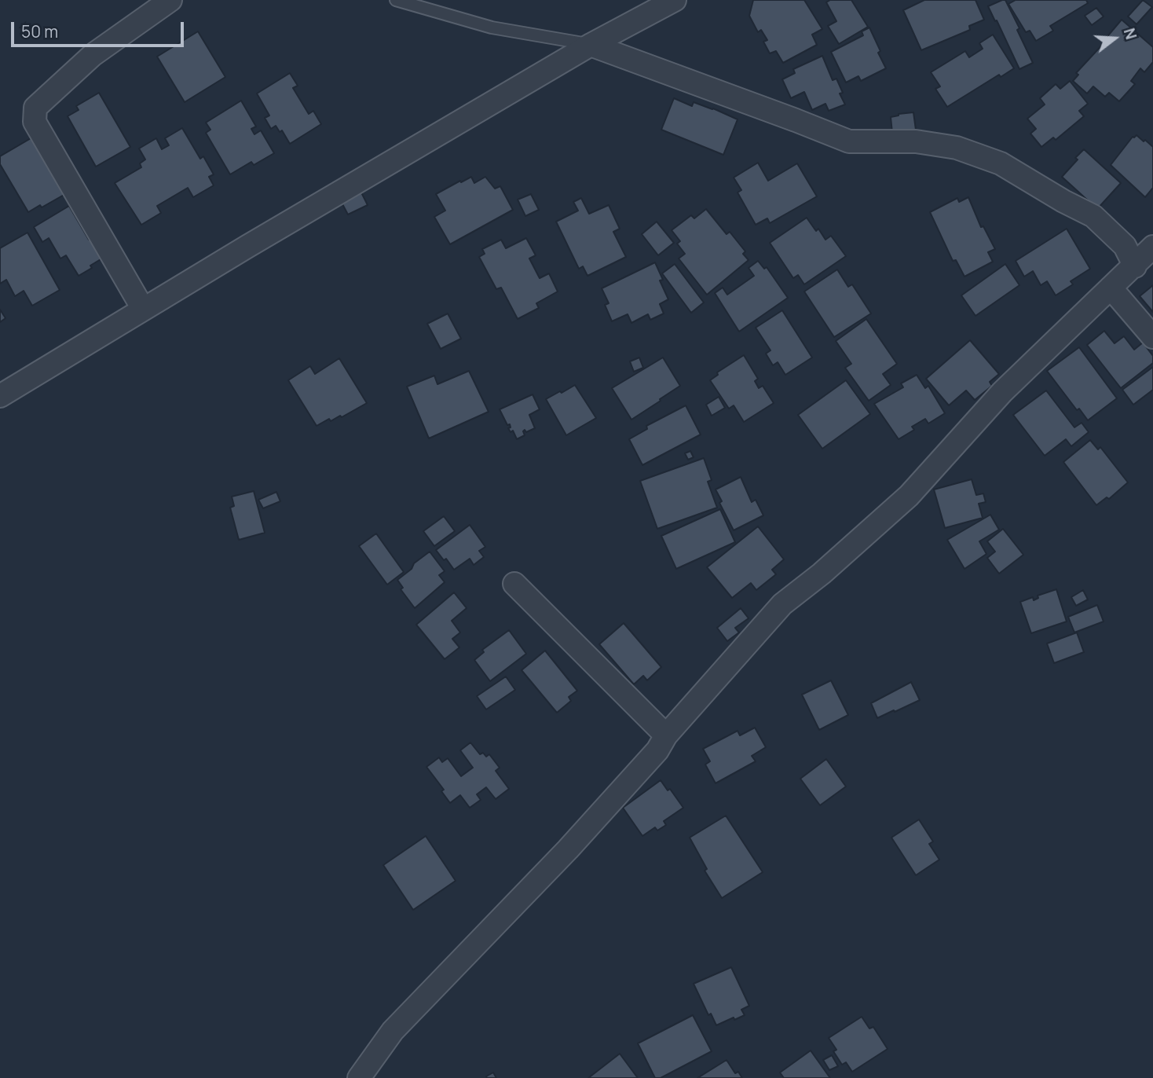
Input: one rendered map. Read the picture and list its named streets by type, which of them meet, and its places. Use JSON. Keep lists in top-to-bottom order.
{
  "scale_bar": "50 m",
  "north": "right"
}
